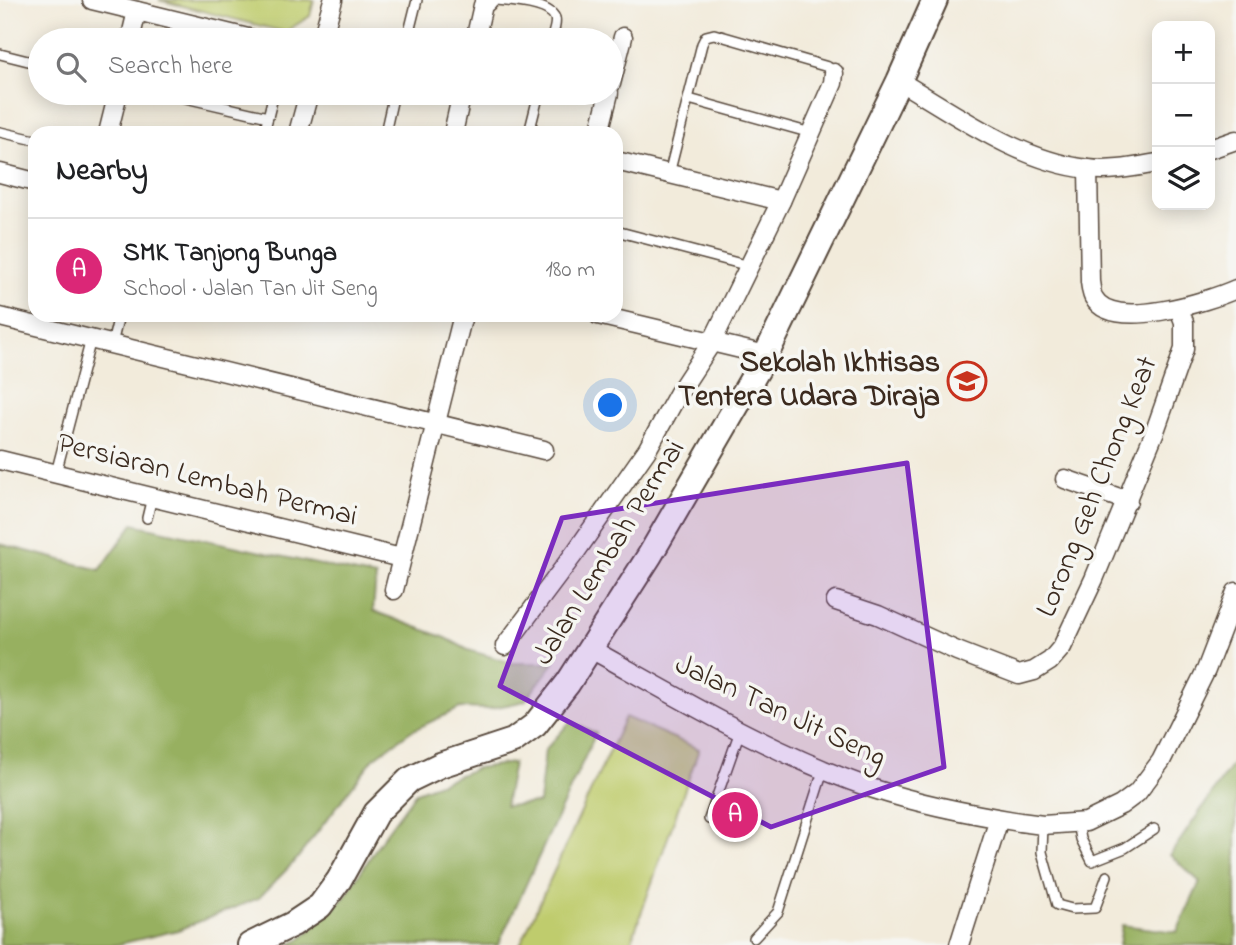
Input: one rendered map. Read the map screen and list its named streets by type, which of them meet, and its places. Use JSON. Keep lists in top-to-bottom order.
{
  "streets": {
    "main road": ["Jalan Lembah Permai"],
    "street": ["Persiaran Lembah Permai", "Lorong Geh Chong Keat", "Jalan Tan Jit Seng"]
  },
  "crossings": [
    ["Jalan Lembah Permai", "Jalan Tan Jit Seng"]
  ],
  "places": {
    "school or university": ["Sekolah Ikhtisas Tentera Udara Diraja"]
  },
  "page": {
    "map_buttons": ["+", "−"],
    "search": "Search here",
    "heading": "Nearby",
    "list": [
      {
        "mark": "A",
        "name": "SMK Tanjong Bunga",
        "note": "School · Jalan Tan Jit Seng",
        "value": "180 m"
      }
    ],
    "pins": "A"
  }
}
